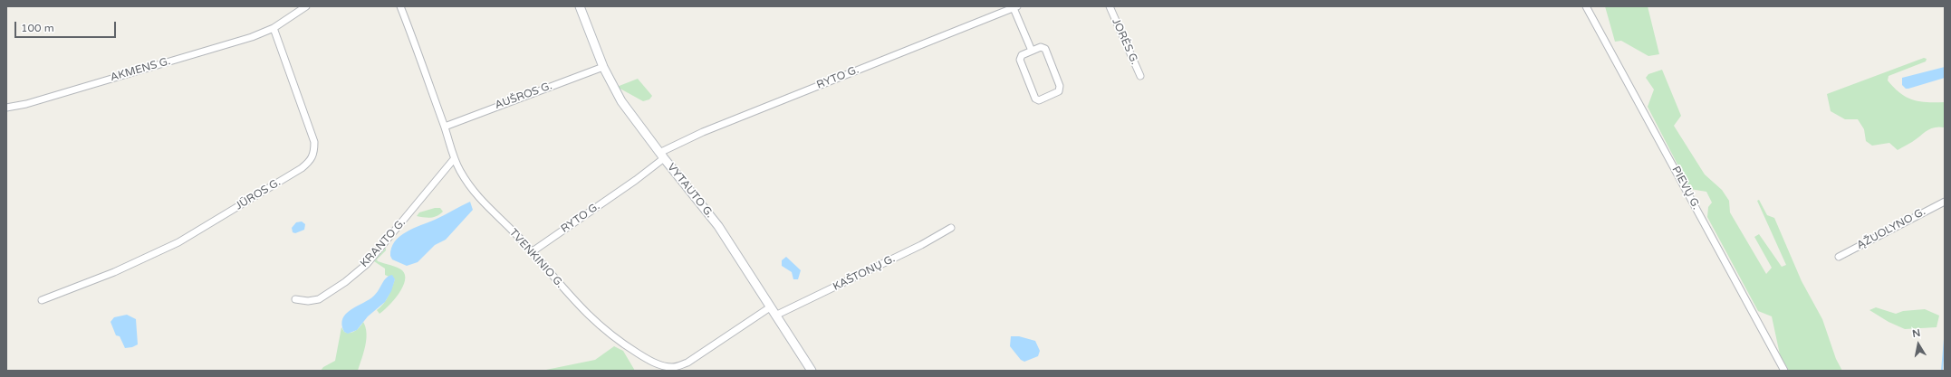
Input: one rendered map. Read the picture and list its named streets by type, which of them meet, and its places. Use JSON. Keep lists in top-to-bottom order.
{
  "streets": {
    "main road": ["VYTAUTO G."],
    "street": [
      "JORĖS G.",
      "AKMENS G.",
      "RYTO G.",
      "AUŠROS G.",
      "PIEVŲ G.",
      "JŪROS G.",
      "ĄŽUOLYNO G.",
      "KRANTO G.",
      "TVENKINIO G.",
      "KAŠTONŲ G."
    ]
  },
  "crossings": [
    ["AKMENS G.", "JŪROS G."],
    ["RYTO G.", "VYTAUTO G."],
    ["RYTO G.", "TVENKINIO G."],
    ["AUŠROS G.", "VYTAUTO G."],
    ["AUŠROS G.", "TVENKINIO G."],
    ["VYTAUTO G.", "TVENKINIO G."],
    ["VYTAUTO G.", "KAŠTONŲ G."],
    ["KRANTO G.", "TVENKINIO G."]
  ],
  "scale_bar": "100 m",
  "north": "top"
}
